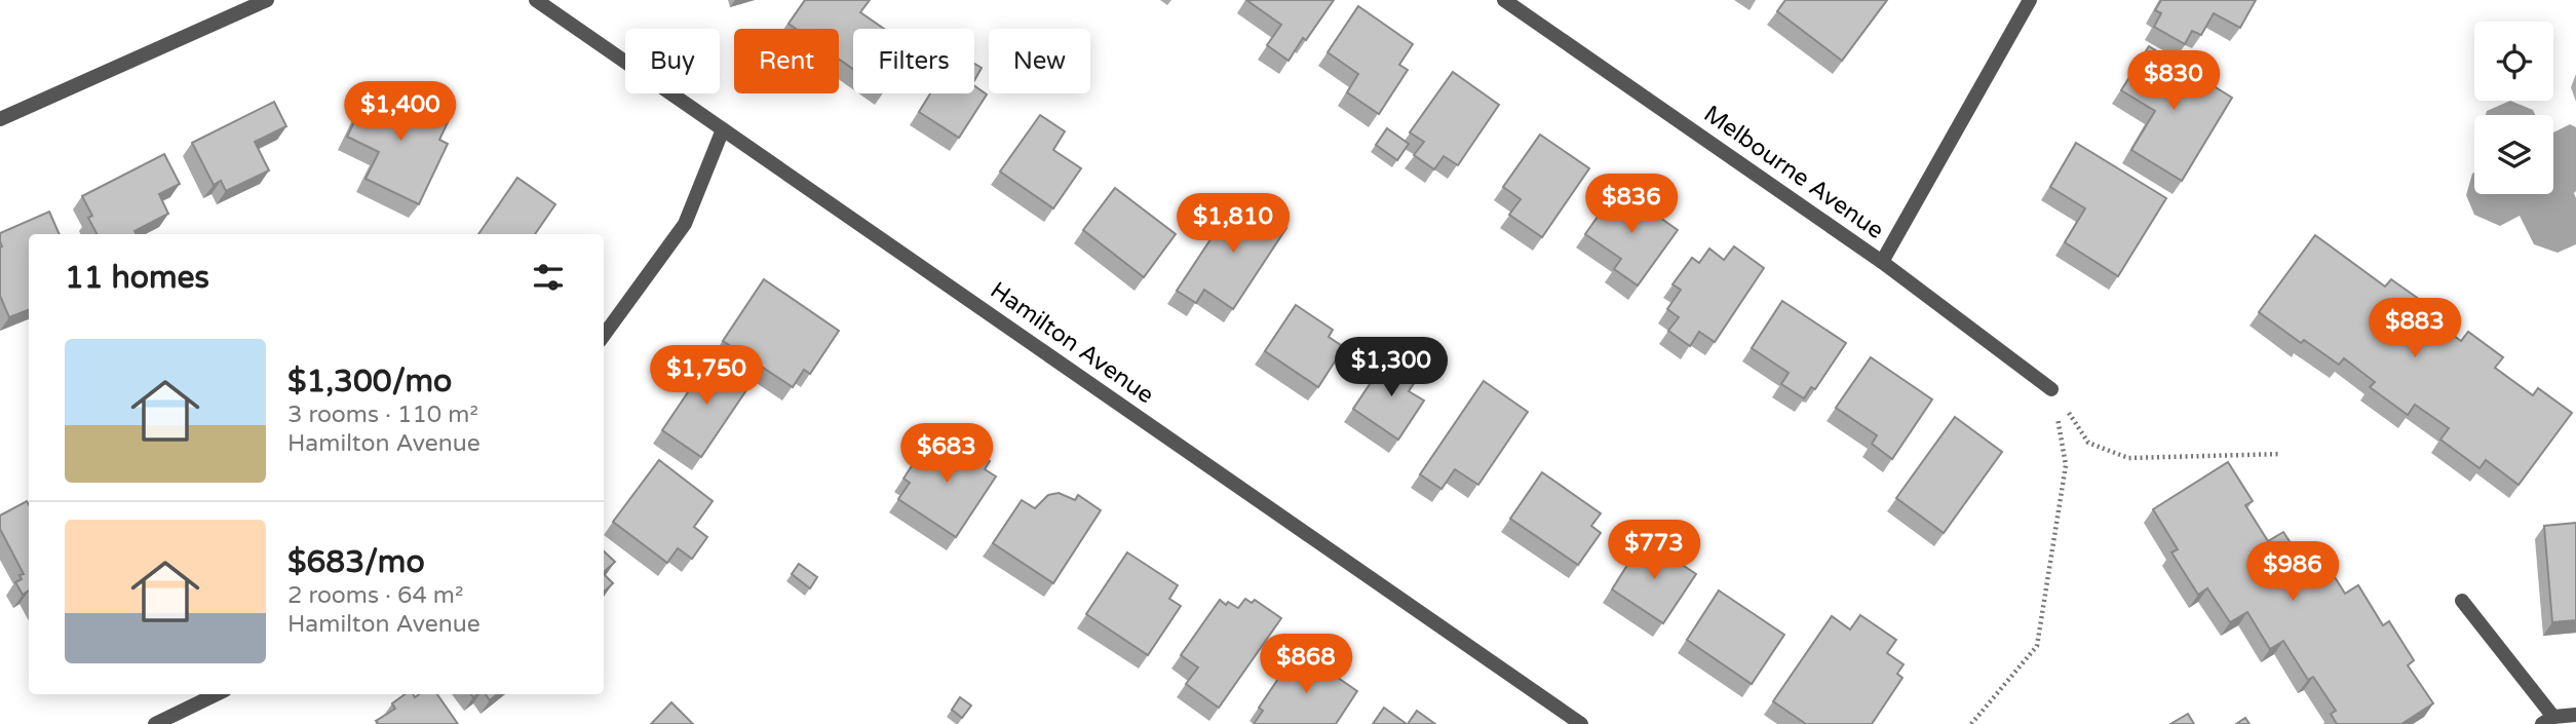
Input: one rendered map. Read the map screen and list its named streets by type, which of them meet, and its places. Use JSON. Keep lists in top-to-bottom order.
{
  "streets": {
    "street": ["Melbourne Avenue", "Hamilton Avenue"]
  },
  "page": {
    "chip": [
      "Buy",
      "Rent",
      "Filters",
      "New"
    ],
    "price": [
      "$830",
      "$1,400",
      "$836",
      "$1,810",
      "$883",
      "$1,300",
      "$1,750",
      "$683",
      "$773",
      "$986",
      "$868"
    ],
    "heading": "11 homes",
    "list": [
      {
        "name": "$1,300/mo",
        "note": "3 rooms · 110 m² · Hamilton Avenue"
      },
      {
        "name": "$683/mo",
        "note": "2 rooms · 64 m² · Hamilton Avenue"
      }
    ]
  }
}
